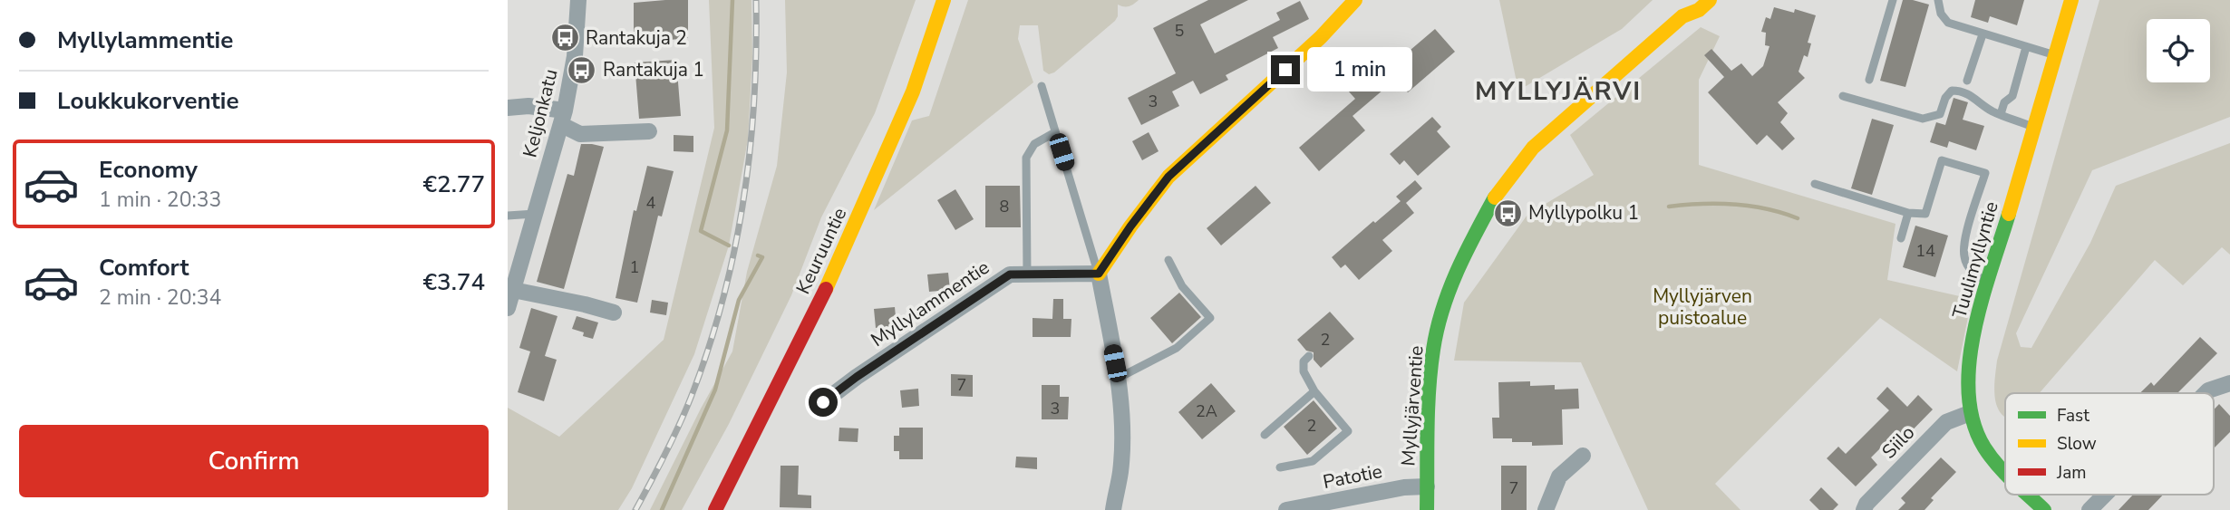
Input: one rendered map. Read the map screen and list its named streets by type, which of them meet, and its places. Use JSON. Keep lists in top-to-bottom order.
{
  "streets": {
    "main road": ["Keuruuntie", "Tuulimyllyntie", "Myllyjärventie"],
    "street": [
      "Keljonkatu",
      "Myllylammentie",
      "Siilo",
      "Patotie"
    ]
  },
  "crossings": [
    ["Tuulimyllyntie", "Siilo"],
    ["Myllyjärventie", "Patotie"]
  ],
  "districts": ["MYLLYJÄRVI"],
  "parks": ["Myllyjärven puistoalue"],
  "places": {
    "bus stop": ["Rantakuja 2", "Rantakuja 1", "Myllypolku 1"]
  },
  "house_numbers": [
    "5",
    "3",
    "4",
    "8",
    "14",
    "1",
    "2",
    "7",
    "3",
    "2A",
    "2",
    "7"
  ],
  "legend": ["Fast", "Slow", "Jam"],
  "page": {
    "banner": ["Myllylammentie", "Loukkukorventie"],
    "bubble": "1 min",
    "list": [
      {
        "name": "Economy",
        "note": "1 min · 20:33",
        "value": "€2.77"
      },
      {
        "name": "Comfort",
        "note": "2 min · 20:34",
        "value": "€3.74"
      }
    ],
    "buttons": "Confirm"
  }
}
